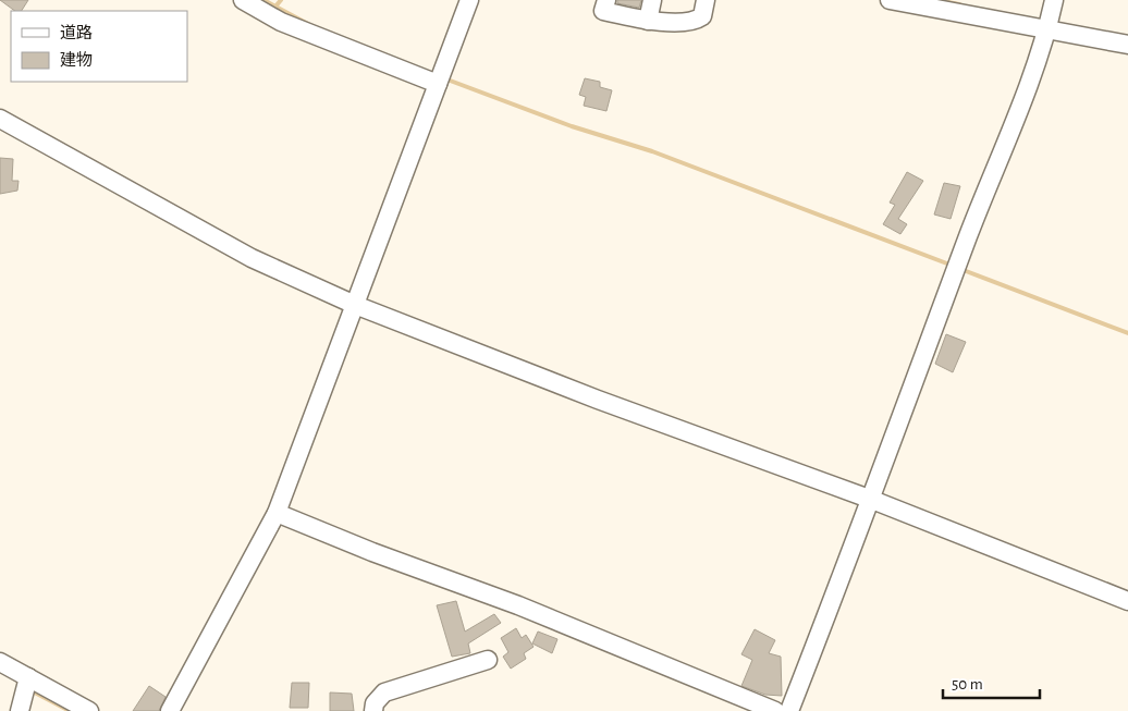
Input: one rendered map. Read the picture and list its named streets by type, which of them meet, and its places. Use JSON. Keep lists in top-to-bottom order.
{
  "legend": ["道路", "建物"],
  "scale_bar": "50 m"
}
